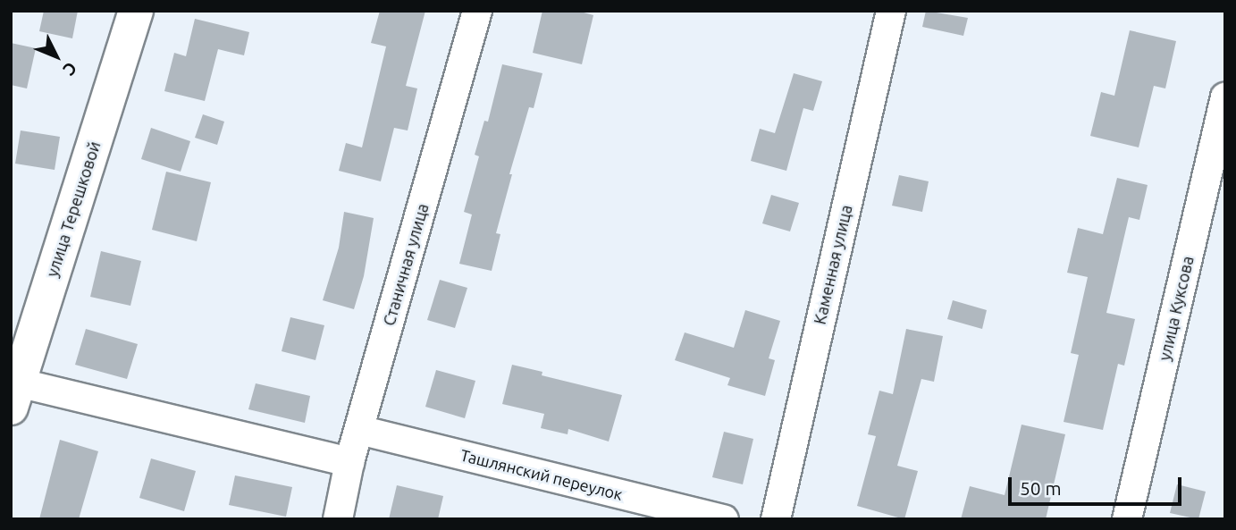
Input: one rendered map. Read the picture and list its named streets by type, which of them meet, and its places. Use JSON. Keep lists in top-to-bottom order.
{
  "streets": {
    "street": [
      "улица Терешковой",
      "Станичная улица",
      "Каменная улица",
      "улица Куксова",
      "Ташлянский переулок"
    ]
  },
  "crossings": [
    ["Станичная улица", "Ташлянский переулок"]
  ],
  "scale_bar": "50 m",
  "north": "bottom right"
}
